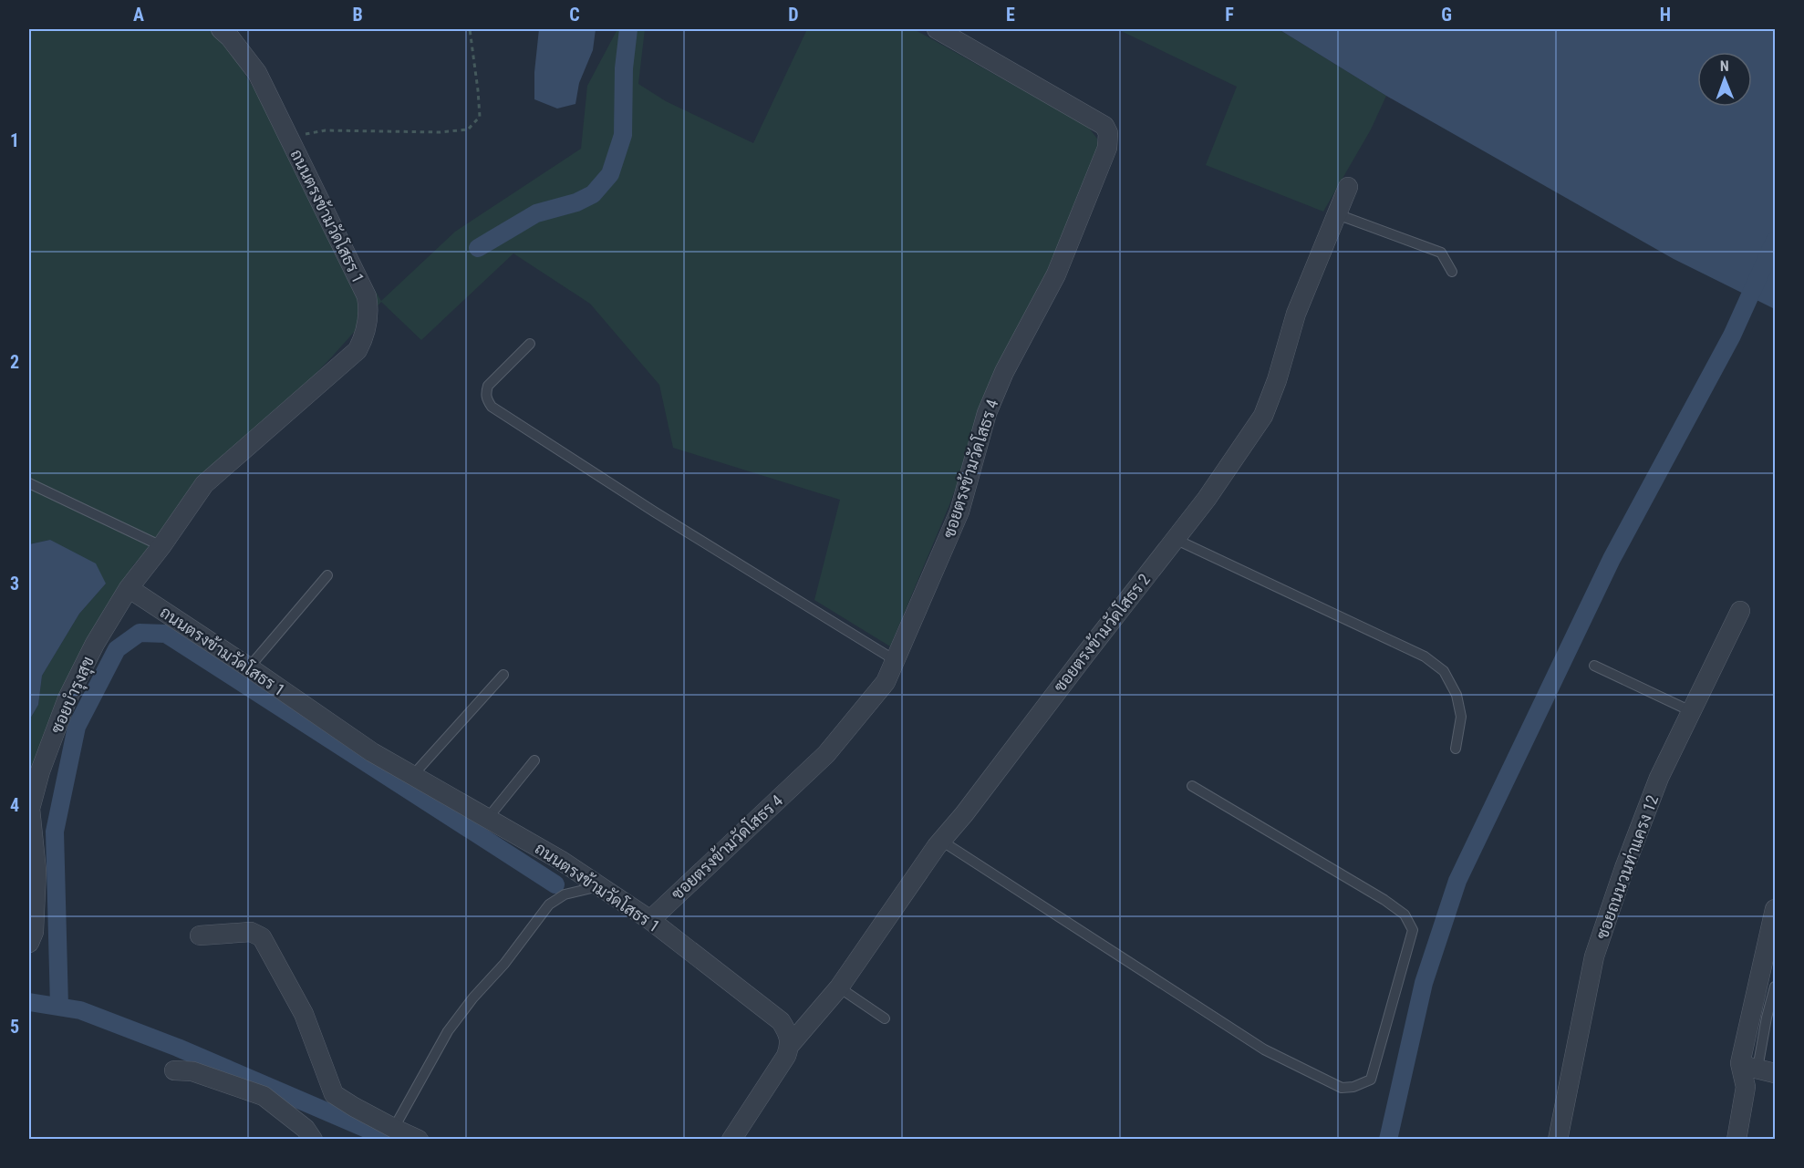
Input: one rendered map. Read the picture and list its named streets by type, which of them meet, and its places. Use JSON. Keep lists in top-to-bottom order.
{
  "streets": {
    "street": [
      "ถนนตรงข้ามวัดโสธร 1",
      "ซอยตรงข้ามวัดโสธร 4",
      "ซอยตรงข้ามวัดโสธร 2",
      "ซอยบำรุงสุข",
      "ซอยถนนวนท่าแครง 12"
    ]
  },
  "crossings": [
    ["ถนนตรงข้ามวัดโสธร 1", "ซอยตรงข้ามวัดโสธร 4"],
    ["ถนนตรงข้ามวัดโสธร 1", "ซอยตรงข้ามวัดโสธร 2"],
    ["ถนนตรงข้ามวัดโสธร 1", "ซอยบำรุงสุข"]
  ],
  "north": "top",
  "grid": {
    "columns": [
      "A",
      "B",
      "C",
      "D",
      "E",
      "F",
      "G",
      "H"
    ],
    "rows": [
      "1",
      "2",
      "3",
      "4",
      "5"
    ]
  }
}
